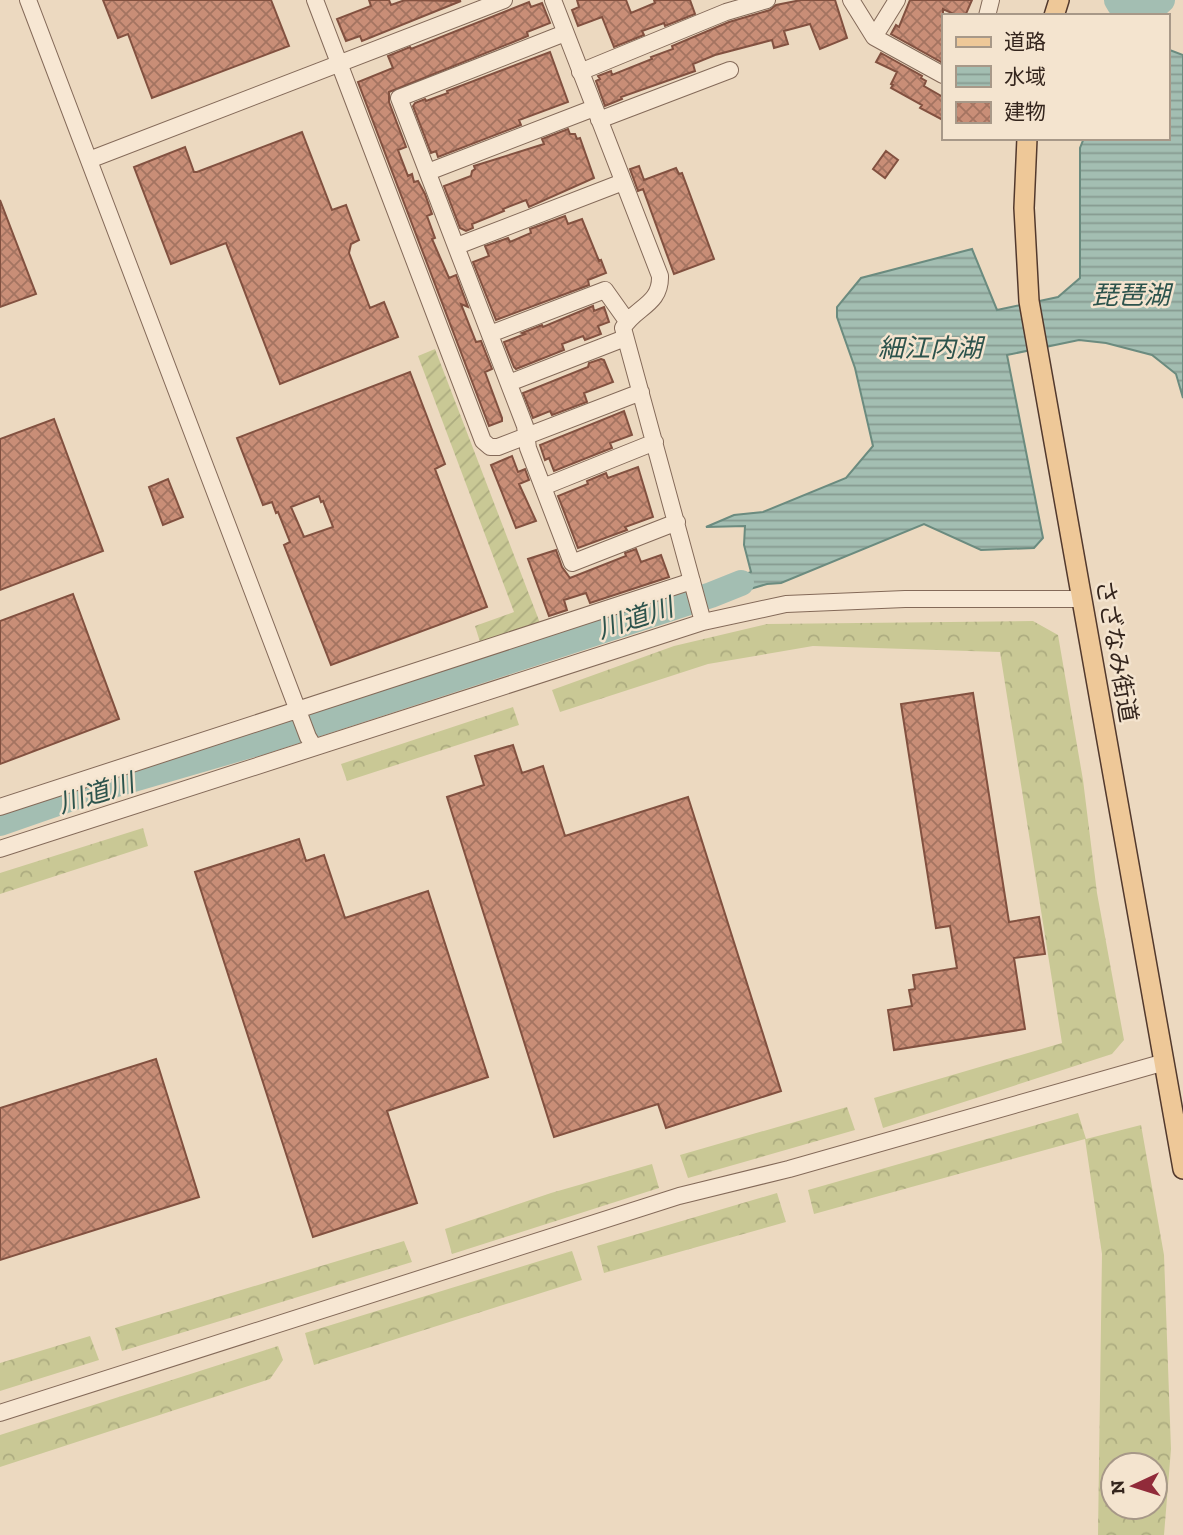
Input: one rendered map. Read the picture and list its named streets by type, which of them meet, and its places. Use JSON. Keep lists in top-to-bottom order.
{
  "streets": {
    "main road": ["さざなみ街道"]
  },
  "water": ["琵琶湖", "細江内湖", "川道川"],
  "legend": ["道路", "水域", "建物"],
  "north": "left"
}
